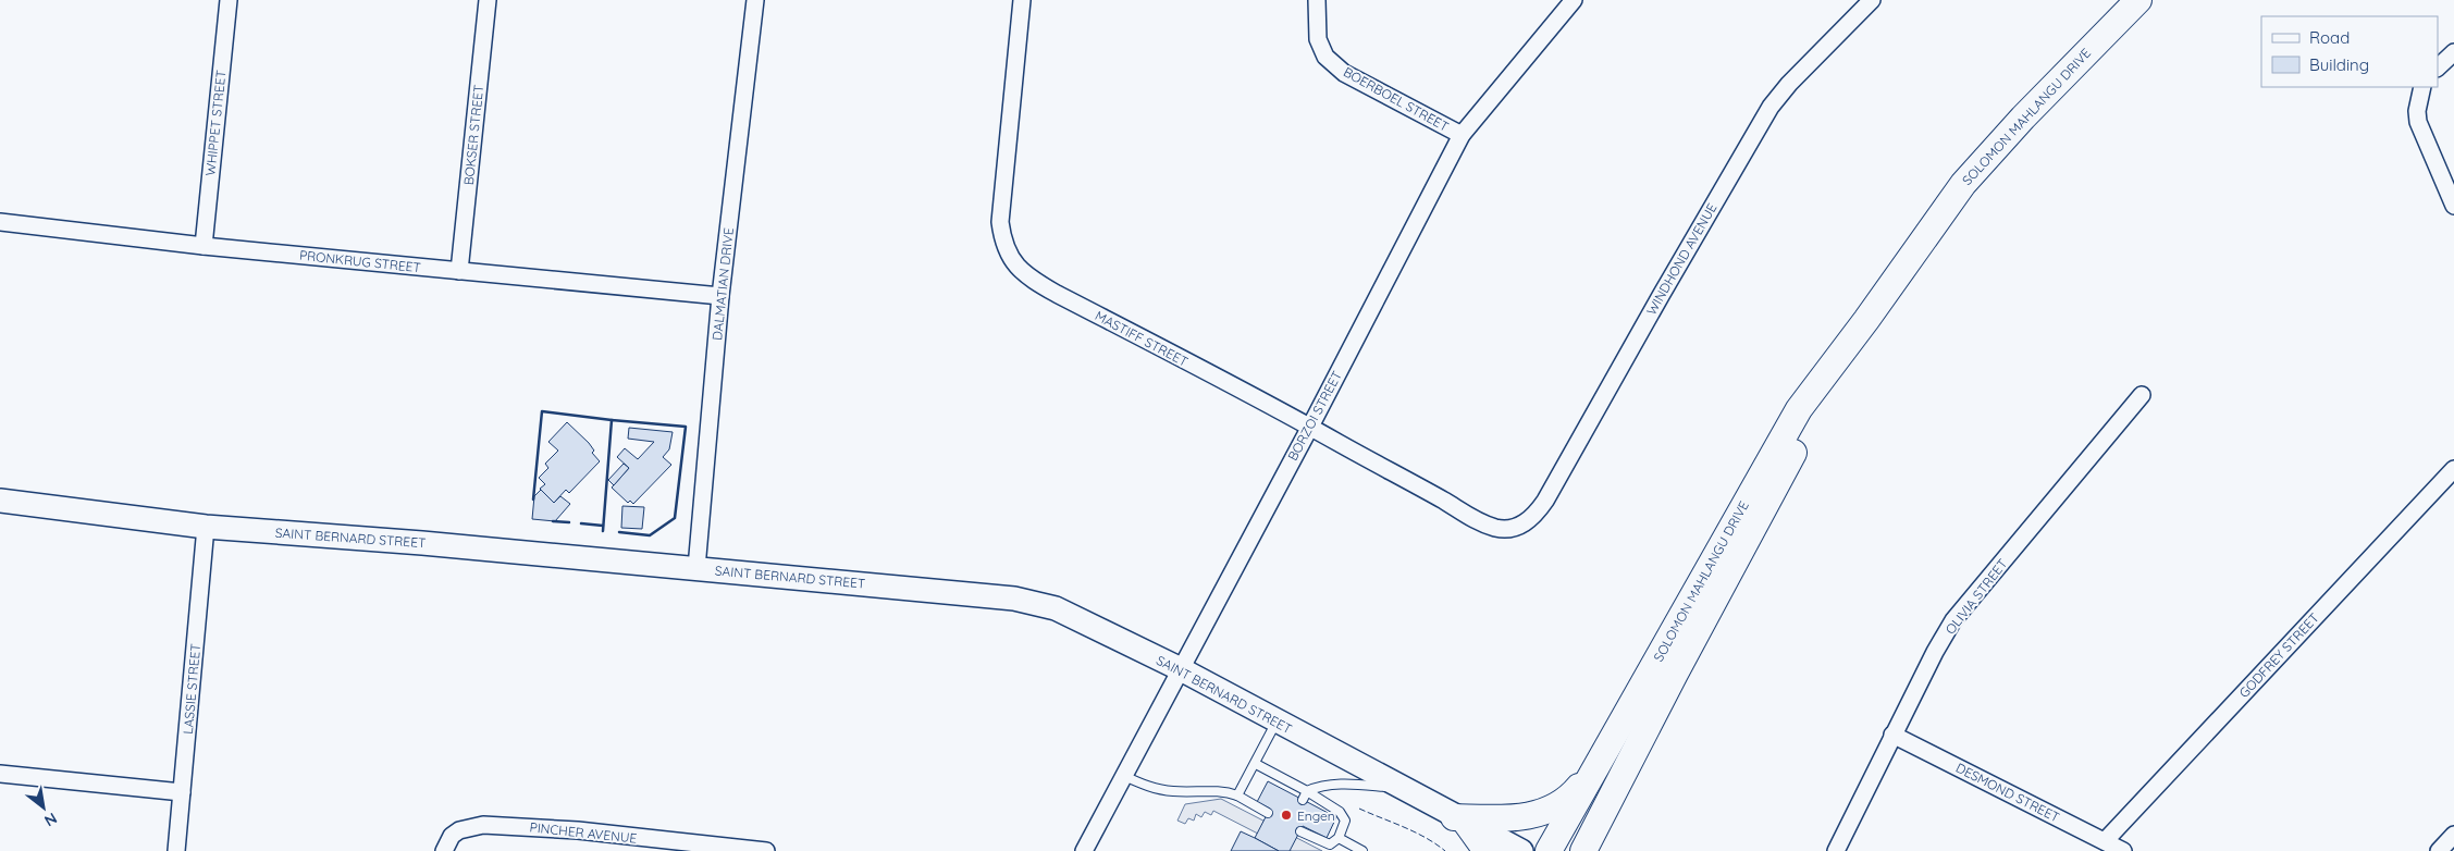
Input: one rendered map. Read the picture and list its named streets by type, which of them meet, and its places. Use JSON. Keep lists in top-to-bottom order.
{
  "streets": {
    "main road": ["SOLOMON MAHLANGU DRIVE"],
    "street": [
      "BOERBOEL STREET",
      "WHIPPET STREET",
      "BOKSER STREET",
      "WINDHOND AVENUE",
      "PRONKRUG STREET",
      "DALMATIAN DRIVE",
      "MASTIFF STREET",
      "BORZOI STREET",
      "SAINT BERNARD STREET",
      "OLIVIA STREET",
      "GODFREY STREET",
      "LASSIE STREET",
      "DESMOND STREET",
      "PINCHER AVENUE"
    ]
  },
  "crossings": [
    ["BOERBOEL STREET", "BORZOI STREET"],
    ["WHIPPET STREET", "PRONKRUG STREET"],
    ["BOKSER STREET", "PRONKRUG STREET"],
    ["WINDHOND AVENUE", "MASTIFF STREET"],
    ["PRONKRUG STREET", "DALMATIAN DRIVE"],
    ["DALMATIAN DRIVE", "SAINT BERNARD STREET"],
    ["MASTIFF STREET", "BORZOI STREET"],
    ["BORZOI STREET", "SAINT BERNARD STREET"],
    ["SAINT BERNARD STREET", "LASSIE STREET"],
    ["OLIVIA STREET", "DESMOND STREET"],
    ["GODFREY STREET", "DESMOND STREET"]
  ],
  "places": ["Engen"],
  "legend": ["Road", "Building"],
  "north": "bottom right"
}
